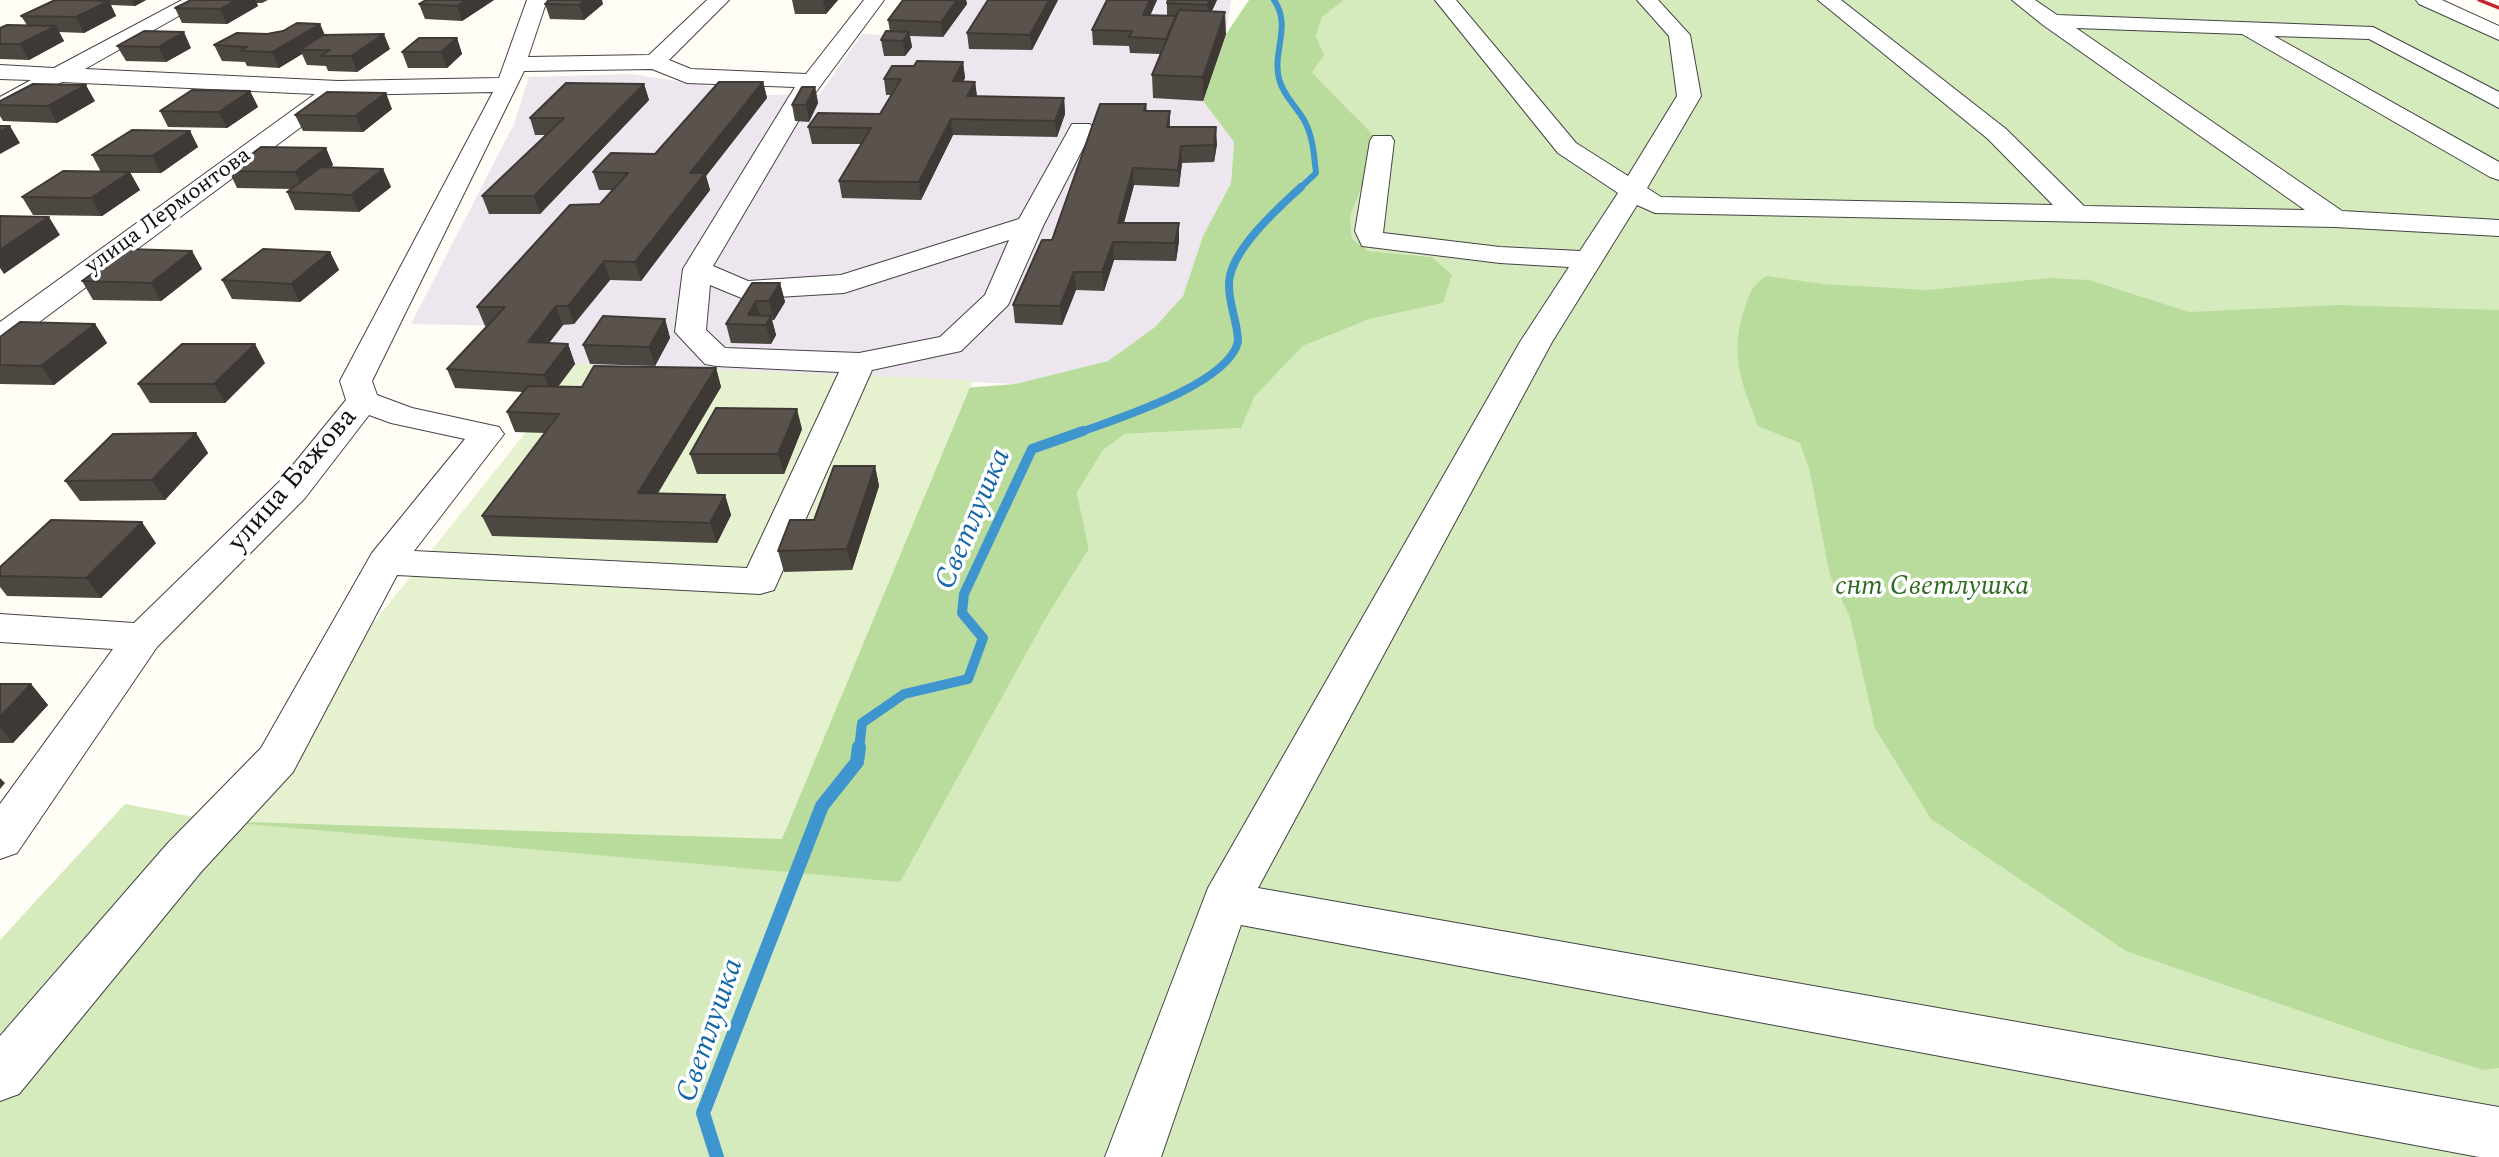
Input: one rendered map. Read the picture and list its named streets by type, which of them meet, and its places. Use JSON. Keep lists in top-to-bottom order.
{
  "streets": {
    "street": ["улица Лермонтова", "улица Бажова"]
  },
  "water": ["Светлушка"],
  "parks": ["снт Светлушка"]
}
